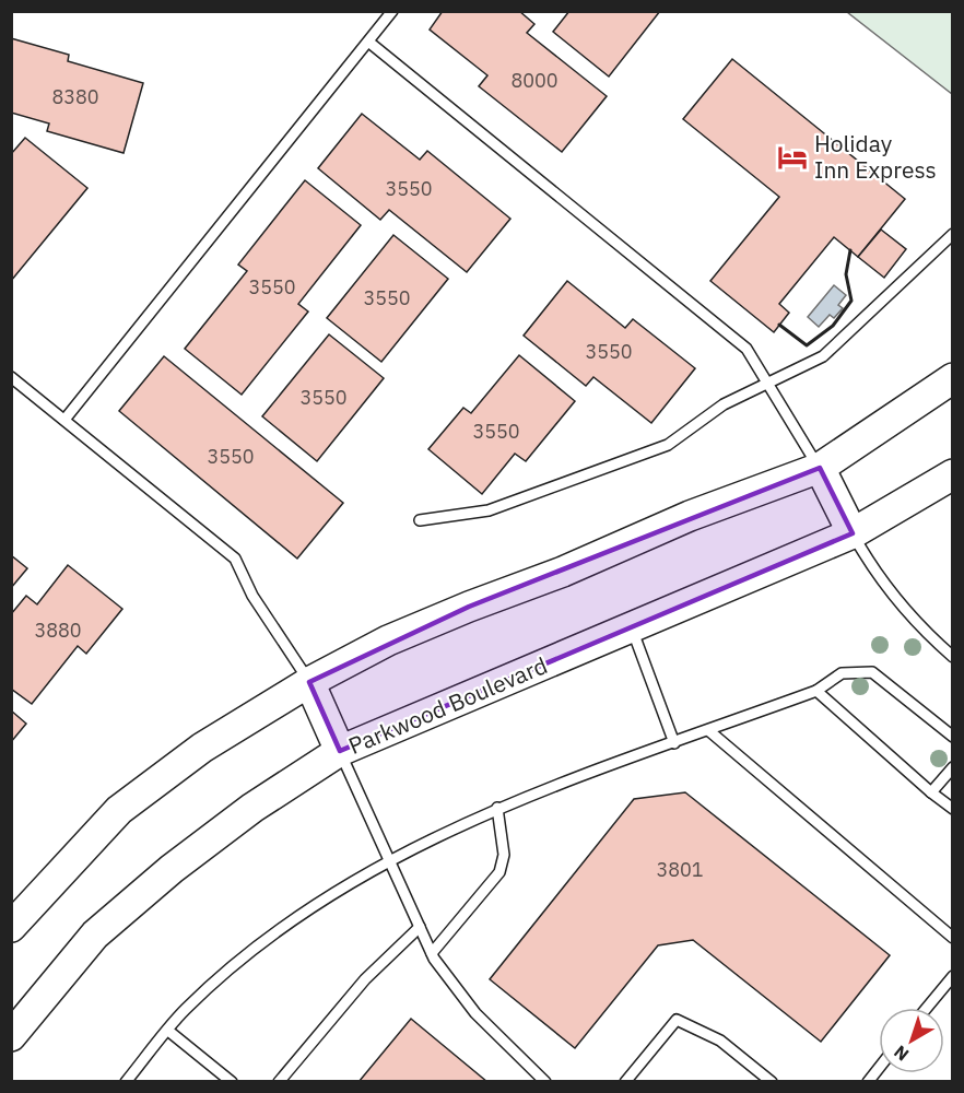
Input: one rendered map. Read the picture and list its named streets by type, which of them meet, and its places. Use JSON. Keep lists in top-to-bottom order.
{
  "streets": {
    "main road": ["Parkwood Boulevard"]
  },
  "places": {
    "hotel": ["Holiday Inn Express"]
  },
  "house_numbers": [
    "8000",
    "8380",
    "3550",
    "3550",
    "3550",
    "3550",
    "3550",
    "3550",
    "3550",
    "3880",
    "3801"
  ],
  "north": "bottom left"
}
